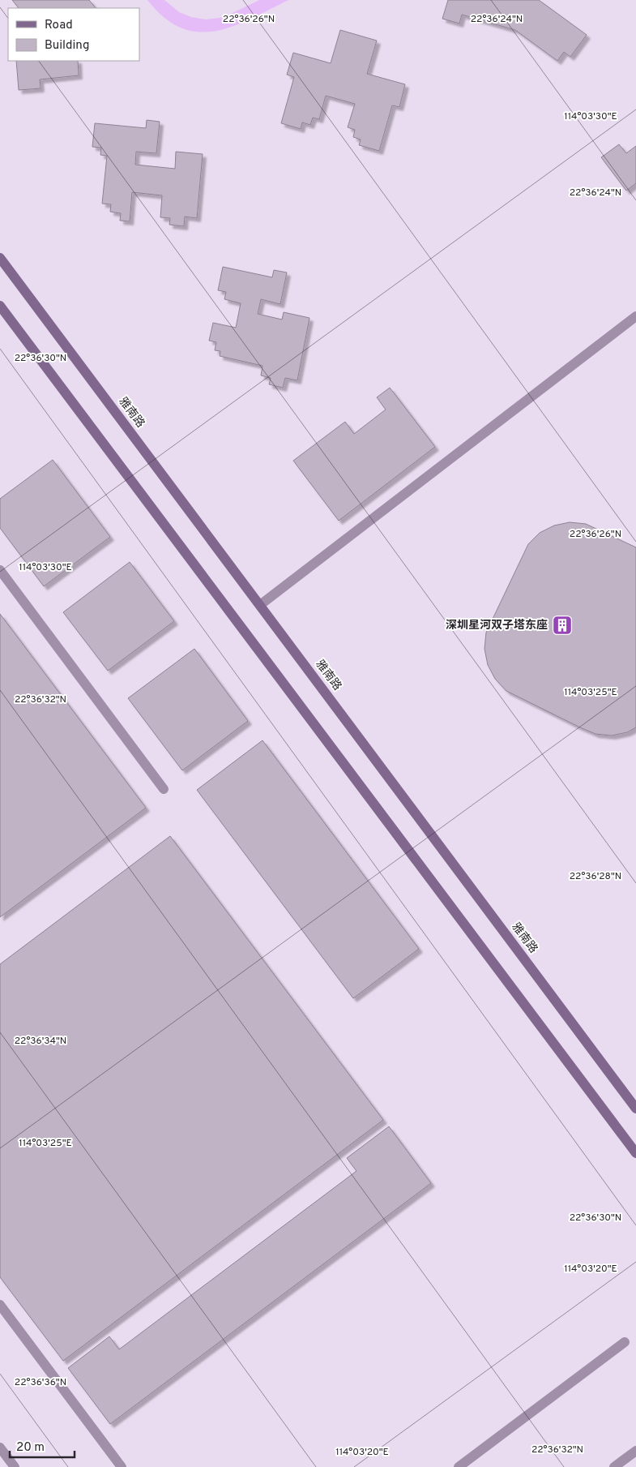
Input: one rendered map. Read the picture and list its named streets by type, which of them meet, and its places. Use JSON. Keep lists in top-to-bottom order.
{
  "streets": {
    "street": ["雅南路"]
  },
  "places": {
    "building": ["深圳星河双子塔东座"]
  },
  "legend": ["Road", "Building"],
  "scale_bar": "20 m",
  "coordinates": [
    "22°36'26\"N",
    "22°36'24\"N",
    "114°03'30\"E",
    "22°36'30\"N",
    "114°03'25\"E",
    "22°36'32\"N",
    "22°36'28\"N",
    "22°36'34\"N",
    "114°03'20\"E",
    "22°36'36\"N"
  ]
}
